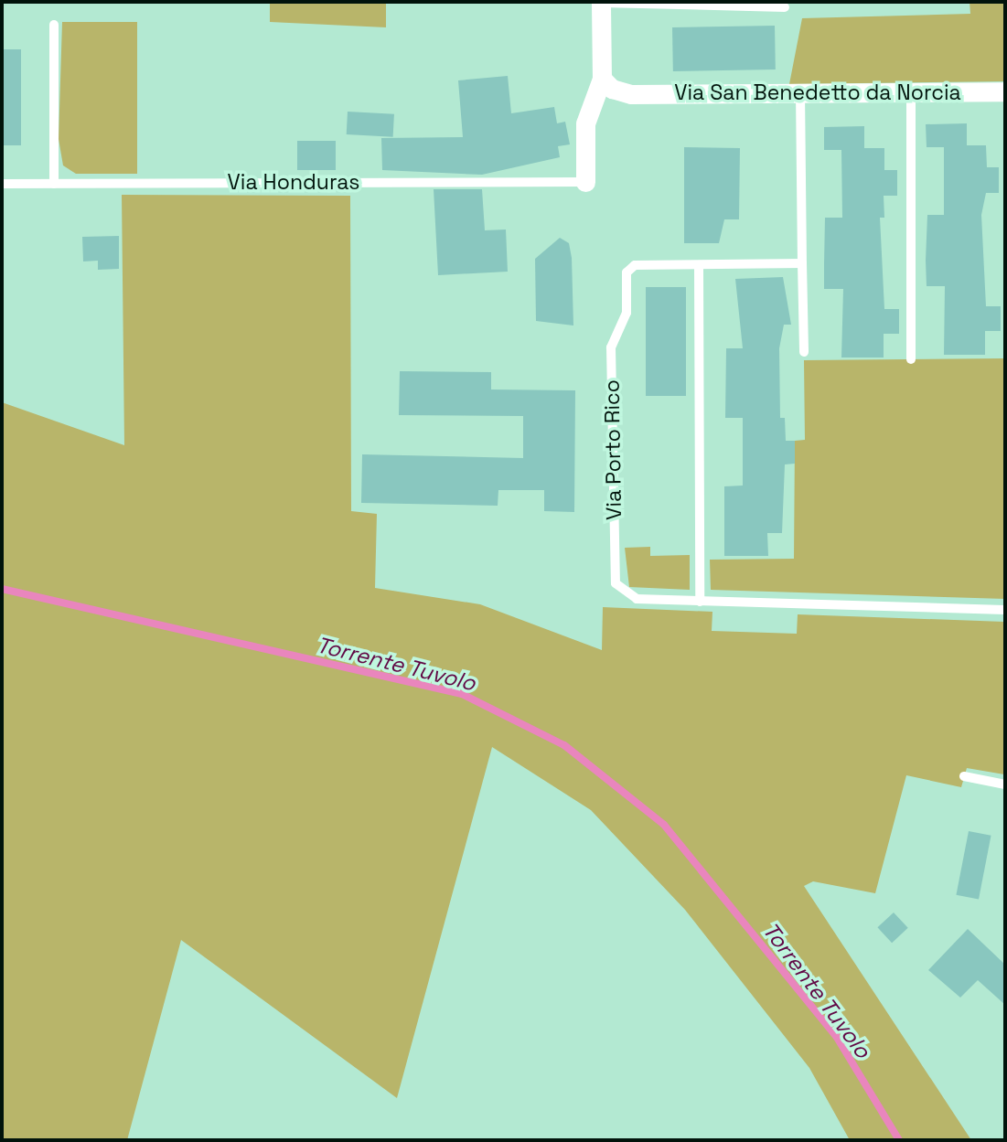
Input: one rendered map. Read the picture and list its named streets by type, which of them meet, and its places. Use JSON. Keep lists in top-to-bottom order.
{
  "streets": {
    "street": ["Via San Benedetto da Norcia"],
    "lane": ["Via Honduras", "Via Porto Rico"]
  },
  "water": ["Torrente Tuvolo"]
}
